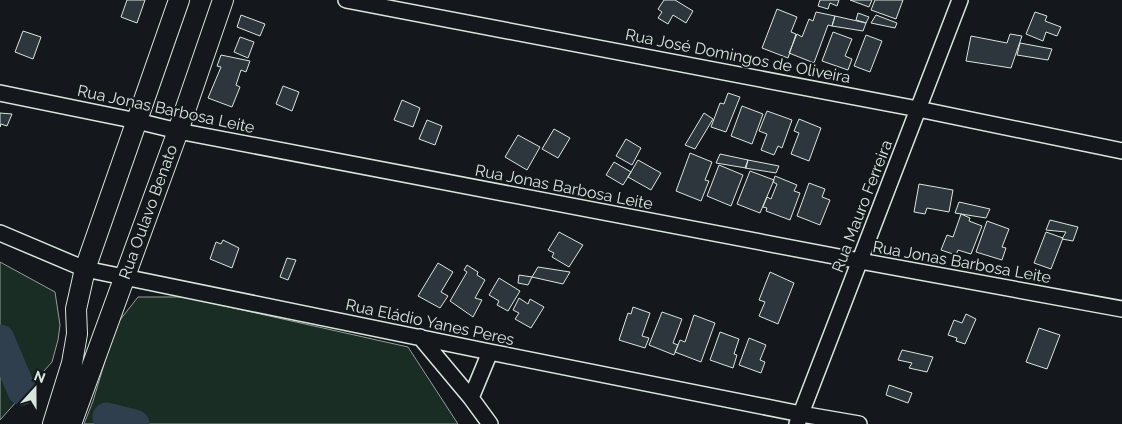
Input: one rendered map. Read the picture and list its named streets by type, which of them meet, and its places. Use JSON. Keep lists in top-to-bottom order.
{
  "streets": {
    "street": [
      "Rua José Domingos de Oliveira",
      "Rua Jonas Barbosa Leite",
      "Rua Mauro Ferreira",
      "Rua Oulavo Benato",
      "Rua Eládio Yanes Peres"
    ]
  },
  "crossings": [
    ["Rua José Domingos de Oliveira", "Rua Mauro Ferreira"],
    ["Rua Jonas Barbosa Leite", "Rua Mauro Ferreira"],
    ["Rua Jonas Barbosa Leite", "Rua Oulavo Benato"],
    ["Rua Mauro Ferreira", "Rua Eládio Yanes Peres"],
    ["Rua Oulavo Benato", "Rua Eládio Yanes Peres"]
  ],
  "north": "top"
}
